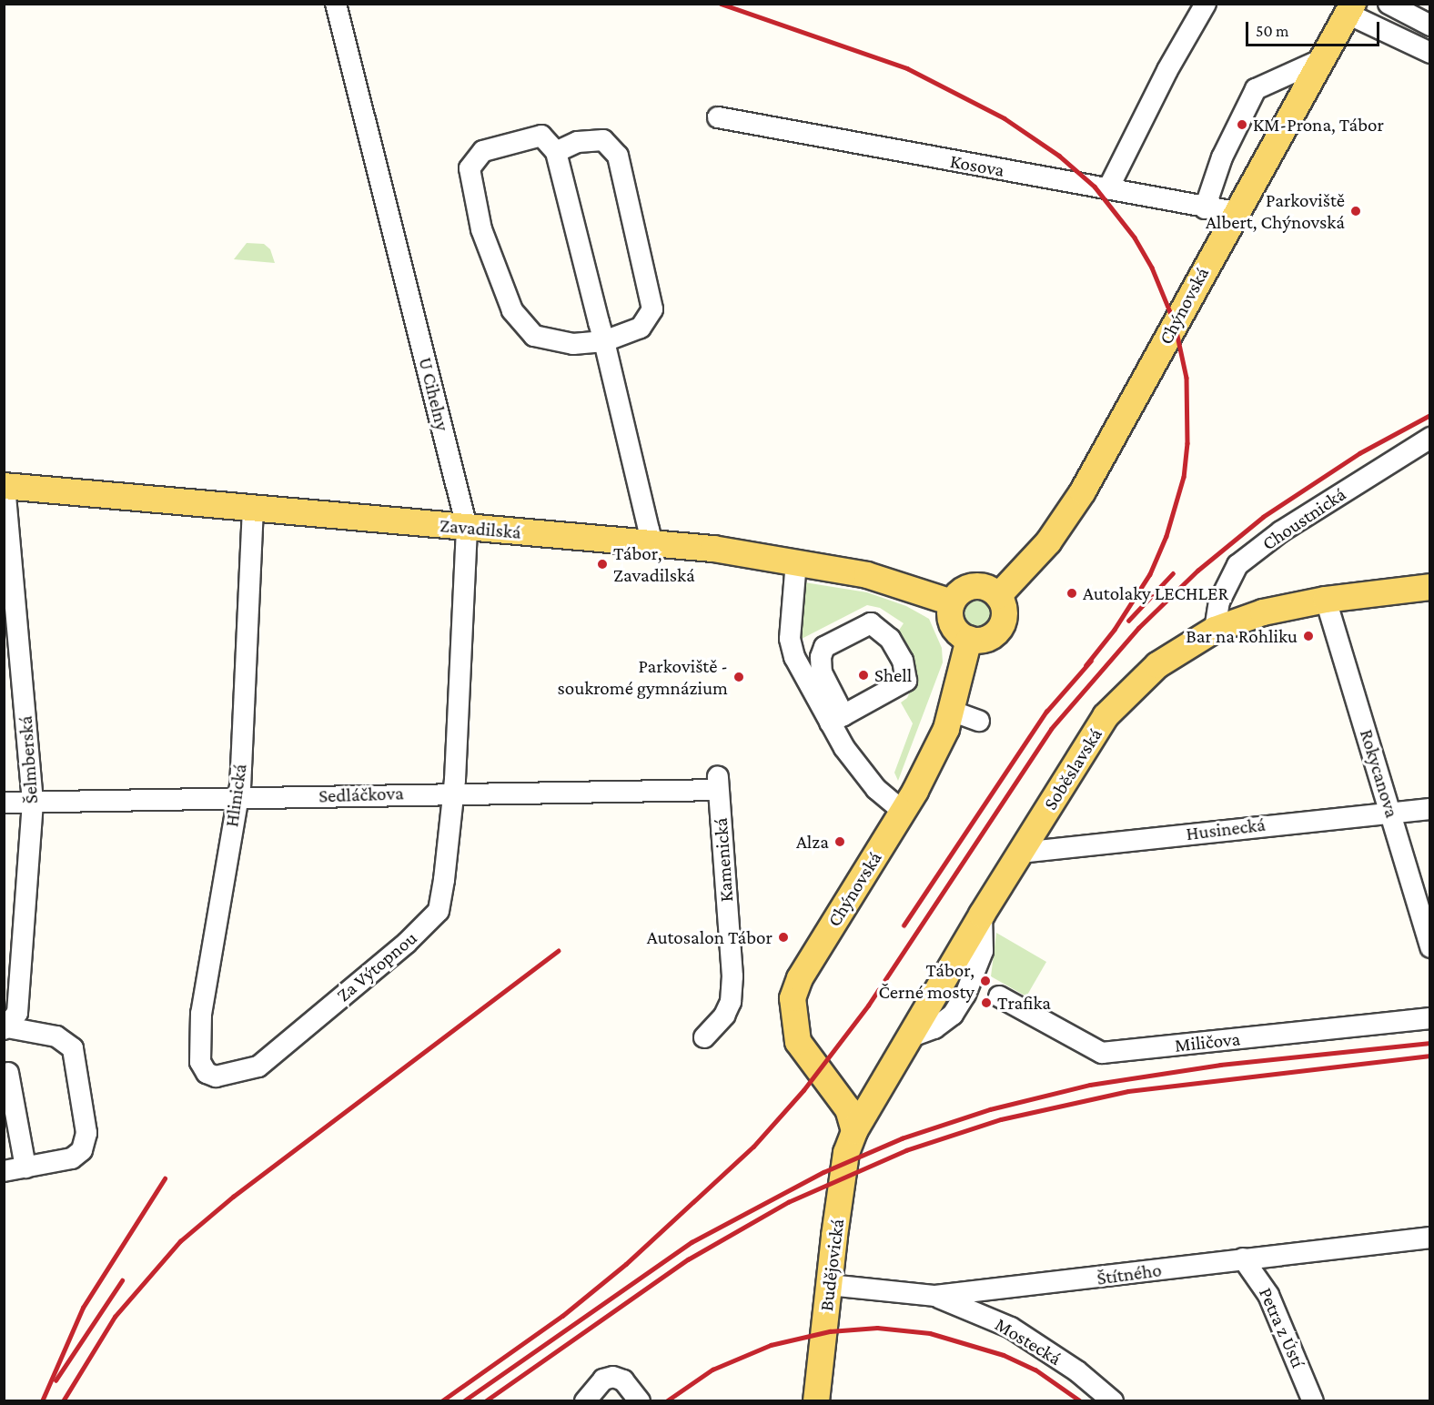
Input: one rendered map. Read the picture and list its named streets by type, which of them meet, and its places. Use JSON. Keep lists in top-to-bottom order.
{
  "streets": {
    "main road": [
      "Chýnovská",
      "Zavadilská",
      "Soběslavská",
      "Budějovická"
    ],
    "street": [
      "Kosova",
      "U Cihelny",
      "Choustnická",
      "Šelmberská",
      "Rokycanova",
      "Sedláčkova",
      "Hlinická",
      "Husinecká",
      "Kamenická",
      "Za Výtopnou",
      "Miličova",
      "Štítného",
      "Petra z Ústí",
      "Mostecká"
    ]
  },
  "crossings": [
    ["Kosova", "Chýnovská"],
    ["Chýnovská", "Zavadilská"],
    ["Chýnovská", "Soběslavská"],
    ["Chýnovská", "Budějovická"],
    ["U Cihelny", "Zavadilská"],
    ["U Cihelny", "Sedláčkova"],
    ["U Cihelny", "Za Výtopnou"],
    ["Choustnická", "Soběslavská"],
    ["Zavadilská", "Šelmberská"],
    ["Zavadilská", "Hlinická"],
    ["Šelmberská", "Sedláčkova"],
    ["Soběslavská", "Rokycanova"],
    ["Soběslavská", "Husinecká"],
    ["Soběslavská", "Budějovická"],
    ["Rokycanova", "Husinecká"],
    ["Sedláčkova", "Hlinická"],
    ["Sedláčkova", "Kamenická"],
    ["Sedláčkova", "Za Výtopnou"],
    ["Hlinická", "Za Výtopnou"],
    ["Budějovická", "Štítného"],
    ["Štítného", "Petra z Ústí"],
    ["Štítného", "Mostecká"]
  ],
  "places": [
    "KM-Prona, Tábor",
    "Parkoviště Albert, Chýnovská",
    "Tábor, Zavadilská",
    "Autolaky LECHLER",
    "Bar na Rohliku",
    "Shell",
    "Parkoviště - soukromé gymnázium",
    "Alza",
    "Autosalon Tábor",
    "Tábor, Černé mosty",
    "Trafika"
  ],
  "scale_bar": "50 m"
}
